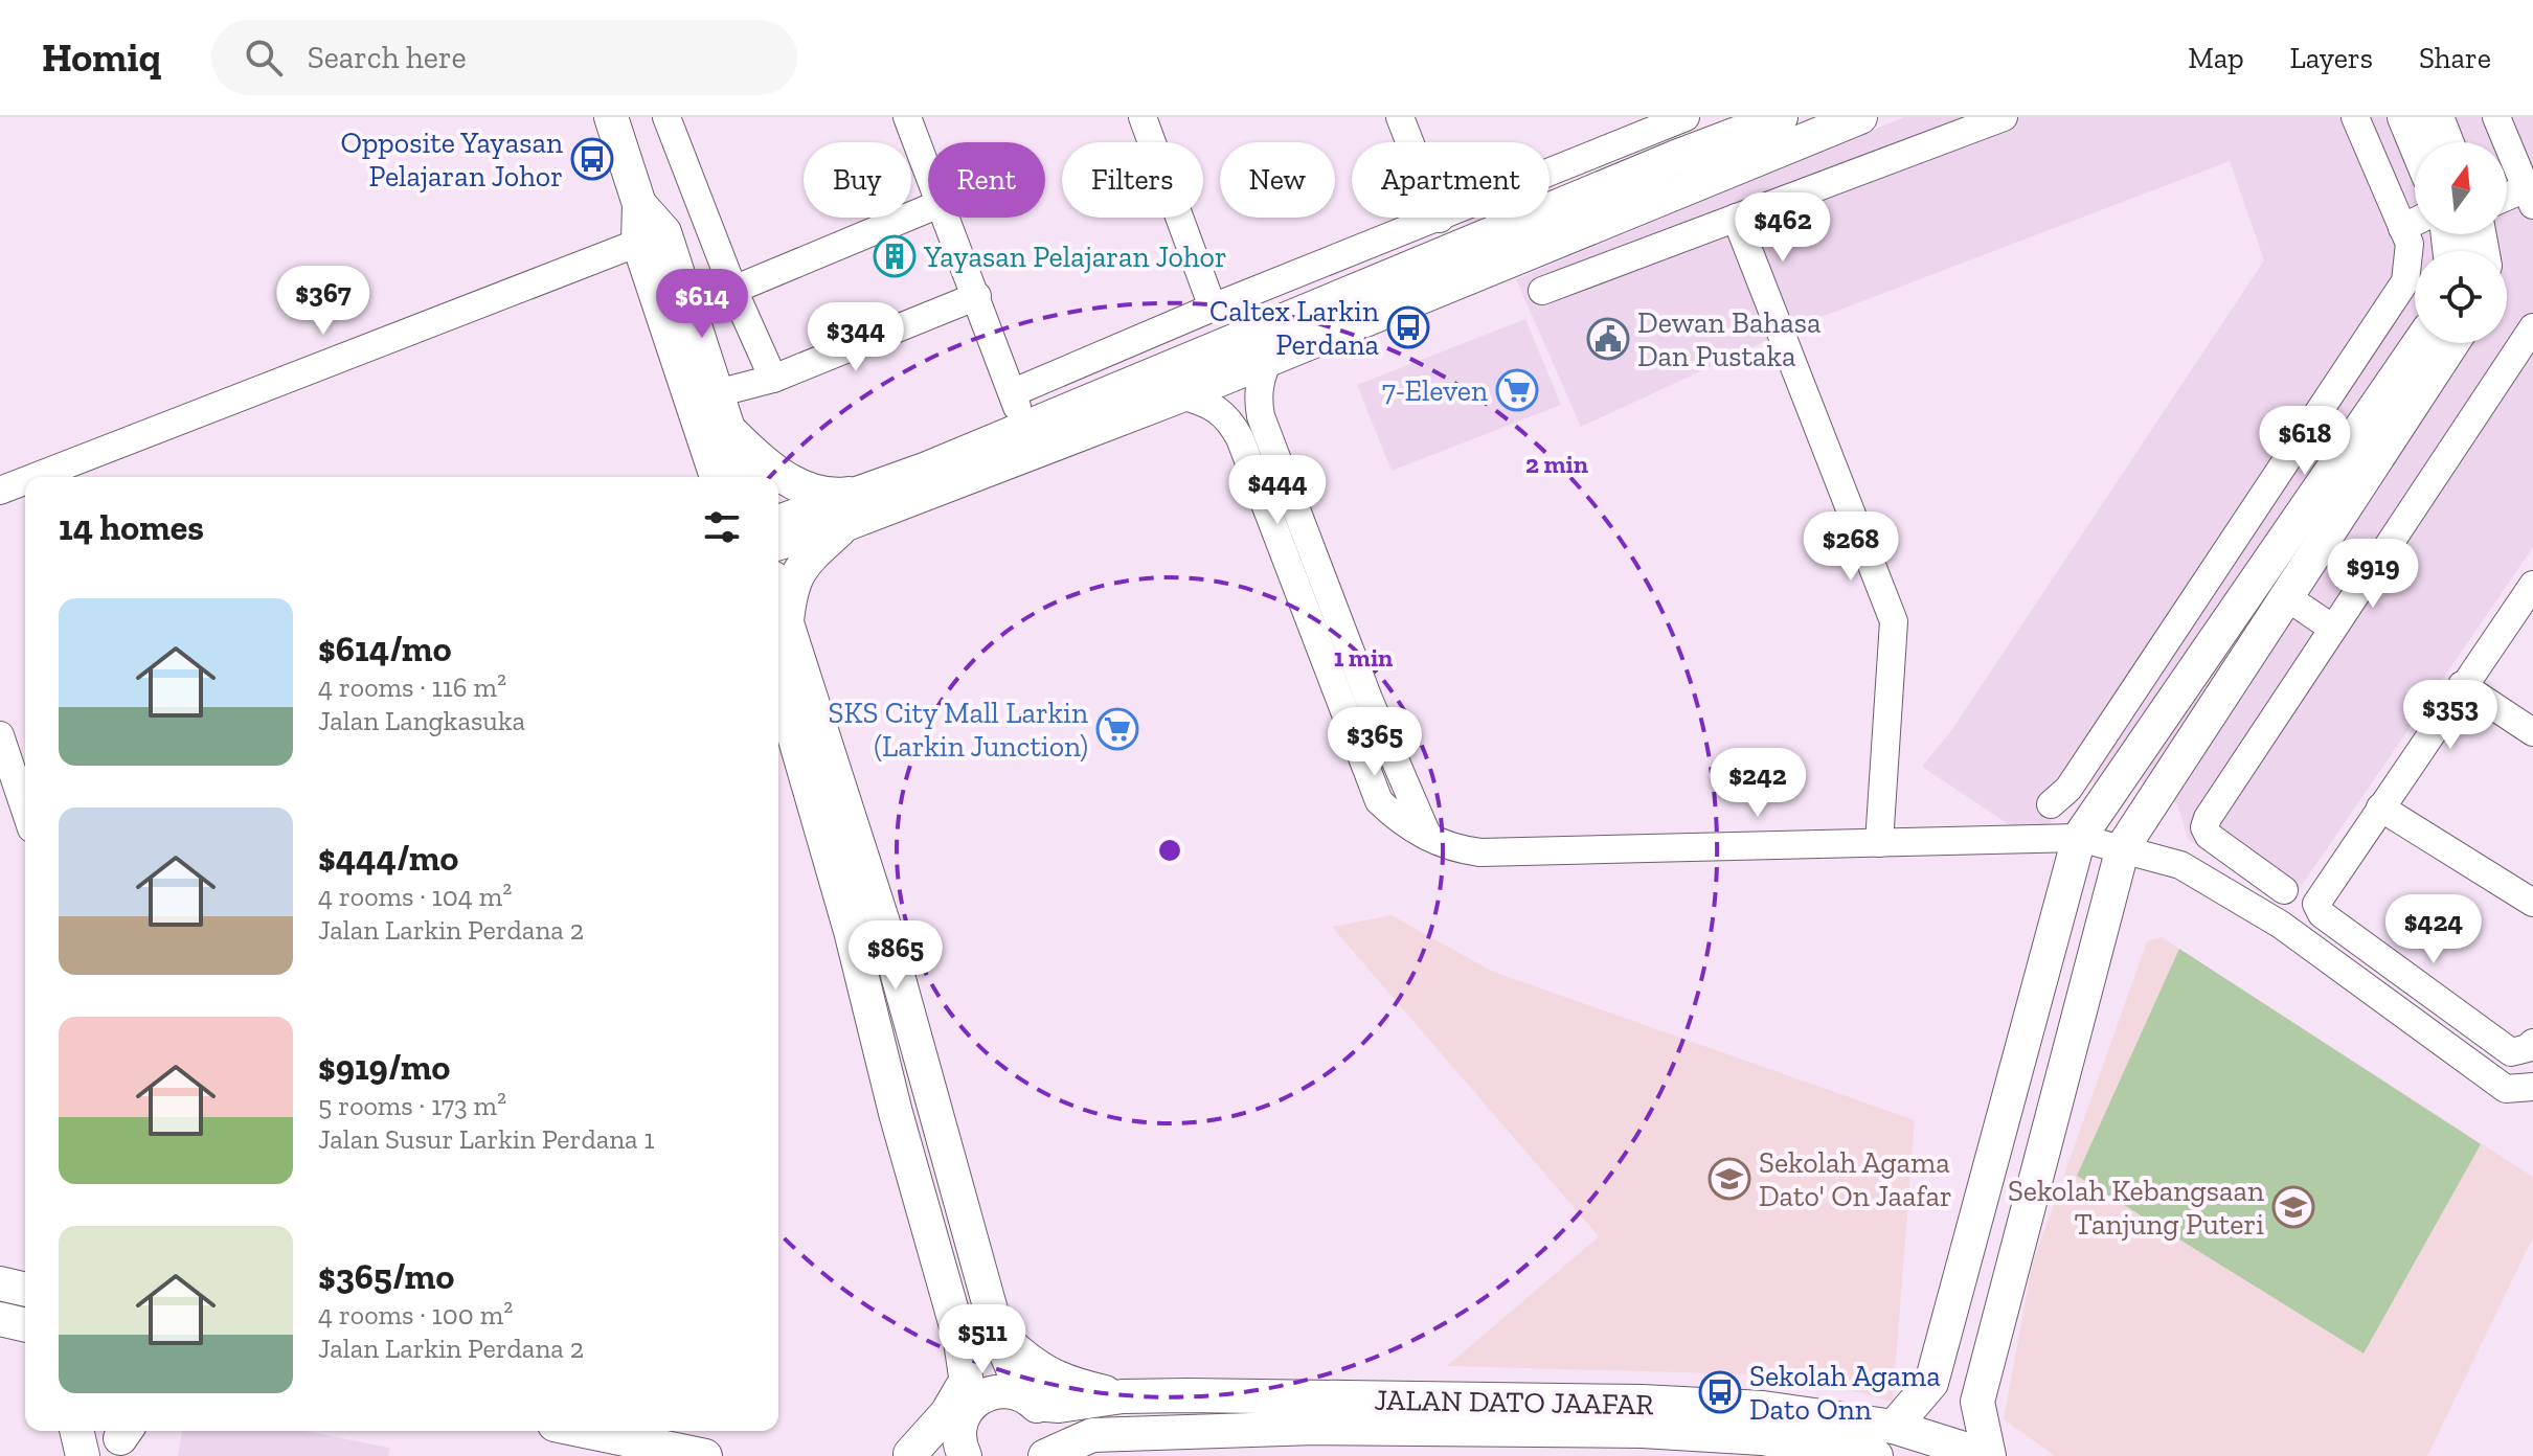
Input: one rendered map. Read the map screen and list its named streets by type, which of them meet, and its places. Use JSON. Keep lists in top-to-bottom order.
{
  "streets": {
    "main road": ["JALAN DATO JAAFAR"]
  },
  "places": {
    "bus stop": ["Opposite Yayasan Pelajaran Johor", "Caltex Larkin Perdana", "Sekolah Agama Dato Onn"],
    "building": ["Yayasan Pelajaran Johor"],
    "public building": ["Dewan Bahasa Dan Pustaka"],
    "supermarket": ["7-Eleven", "SKS City Mall Larkin (Larkin Junction)"],
    "school or university": ["Sekolah Agama Dato' On Jaafar", "Sekolah Kebangsaan Tanjung Puteri"]
  },
  "north": "top",
  "page": {
    "header": "Homiq",
    "search": "Search here",
    "nav": ["Map", "Layers", "Share"],
    "chip": [
      "Buy",
      "Rent",
      "Filters",
      "New",
      "Apartment"
    ],
    "price": [
      "$462",
      "$367",
      "$614",
      "$344",
      "$618",
      "$444",
      "$268",
      "$919",
      "$353",
      "$365",
      "$242",
      "$424",
      "$865",
      "$511"
    ],
    "heading": "14 homes",
    "list": [
      {
        "name": "$614/mo",
        "note": "4 rooms · 116 m² · Jalan Langkasuka"
      },
      {
        "name": "$444/mo",
        "note": "4 rooms · 104 m² · Jalan Larkin Perdana 2"
      },
      {
        "name": "$919/mo",
        "note": "5 rooms · 173 m² · Jalan Susur Larkin Perdana 1"
      },
      {
        "name": "$365/mo",
        "note": "4 rooms · 100 m² · Jalan Larkin Perdana 2"
      }
    ]
  },
  "rings": ["2 min", "1 min"]
}
